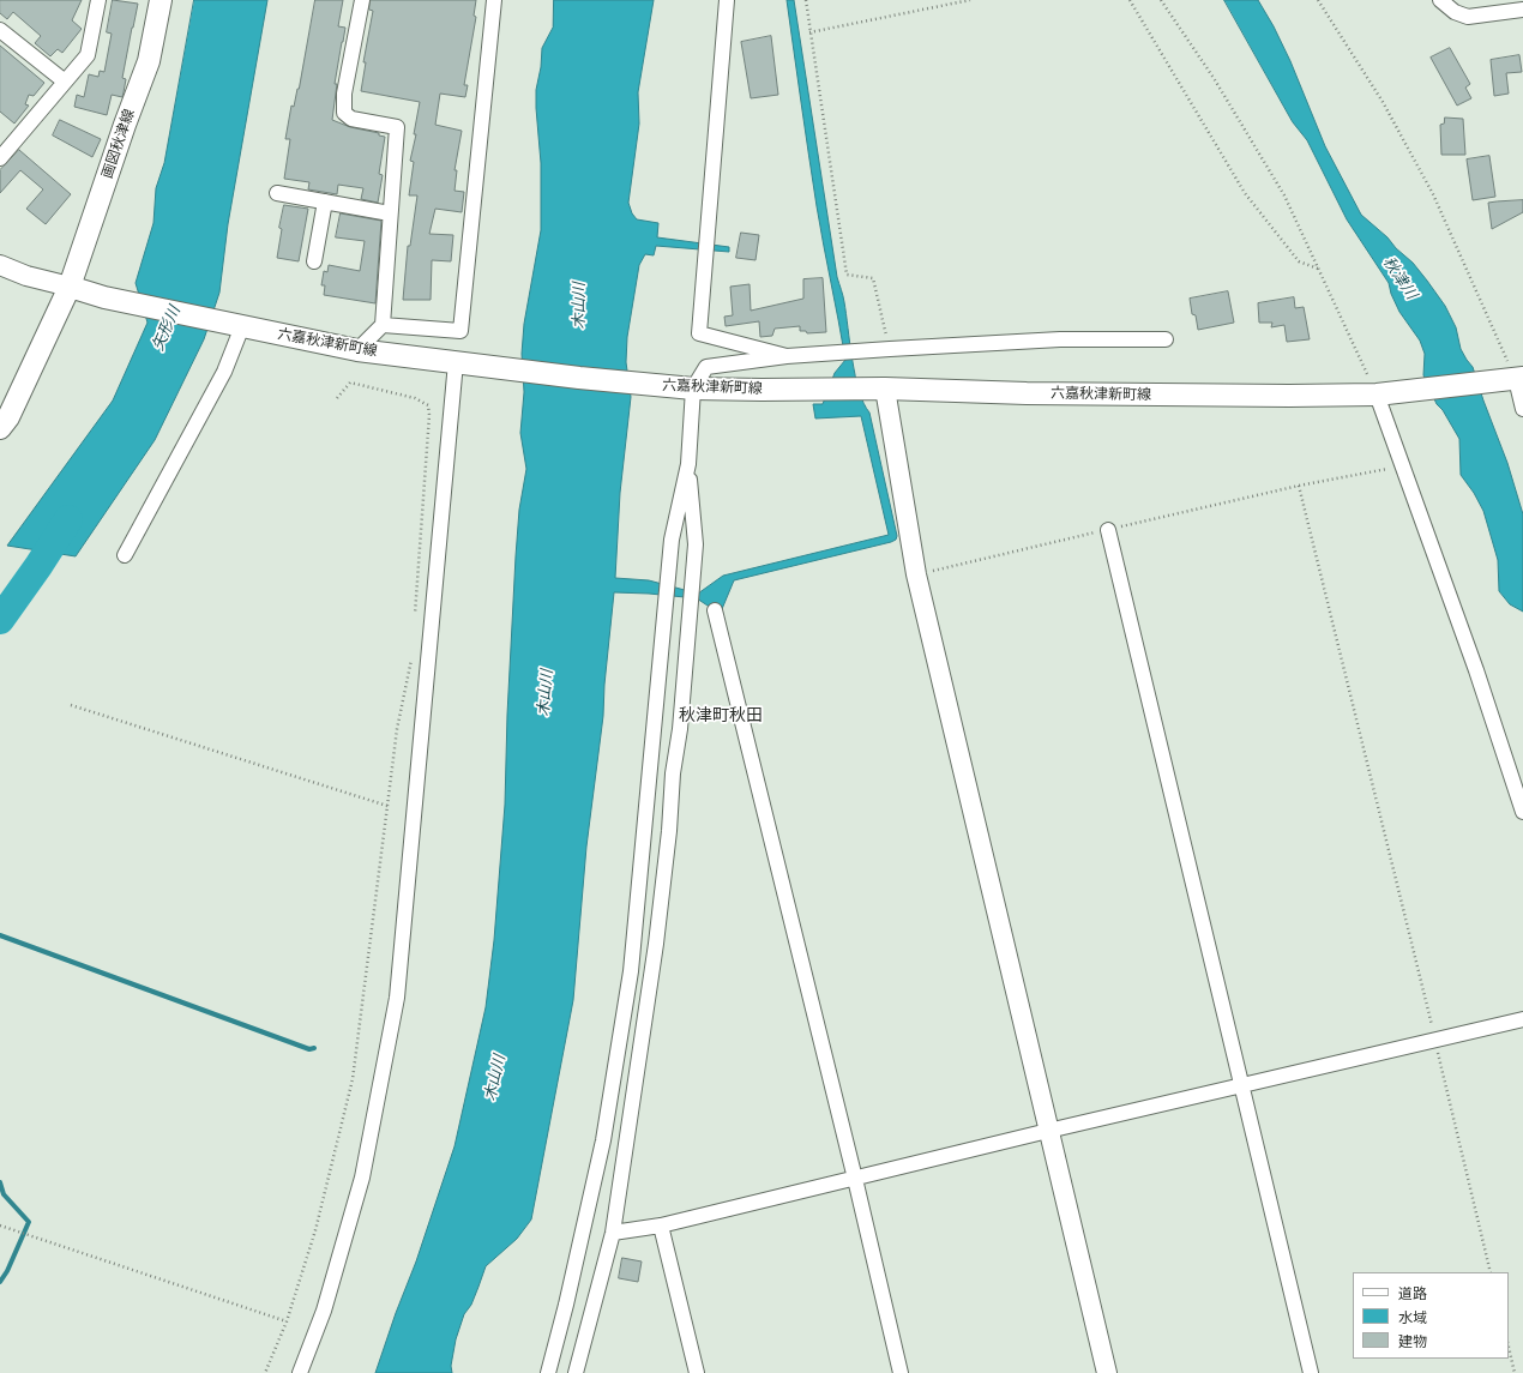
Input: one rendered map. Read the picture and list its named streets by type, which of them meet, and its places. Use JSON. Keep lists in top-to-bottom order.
{
  "streets": {
    "main road": ["画図秋津線", "六嘉秋津新町線"]
  },
  "crossings": [
    ["画図秋津線", "六嘉秋津新町線"]
  ],
  "districts": ["秋津町秋田"],
  "water": ["秋津川", "木山川", "矢形川"],
  "legend": ["道路", "水域", "建物"]
}
